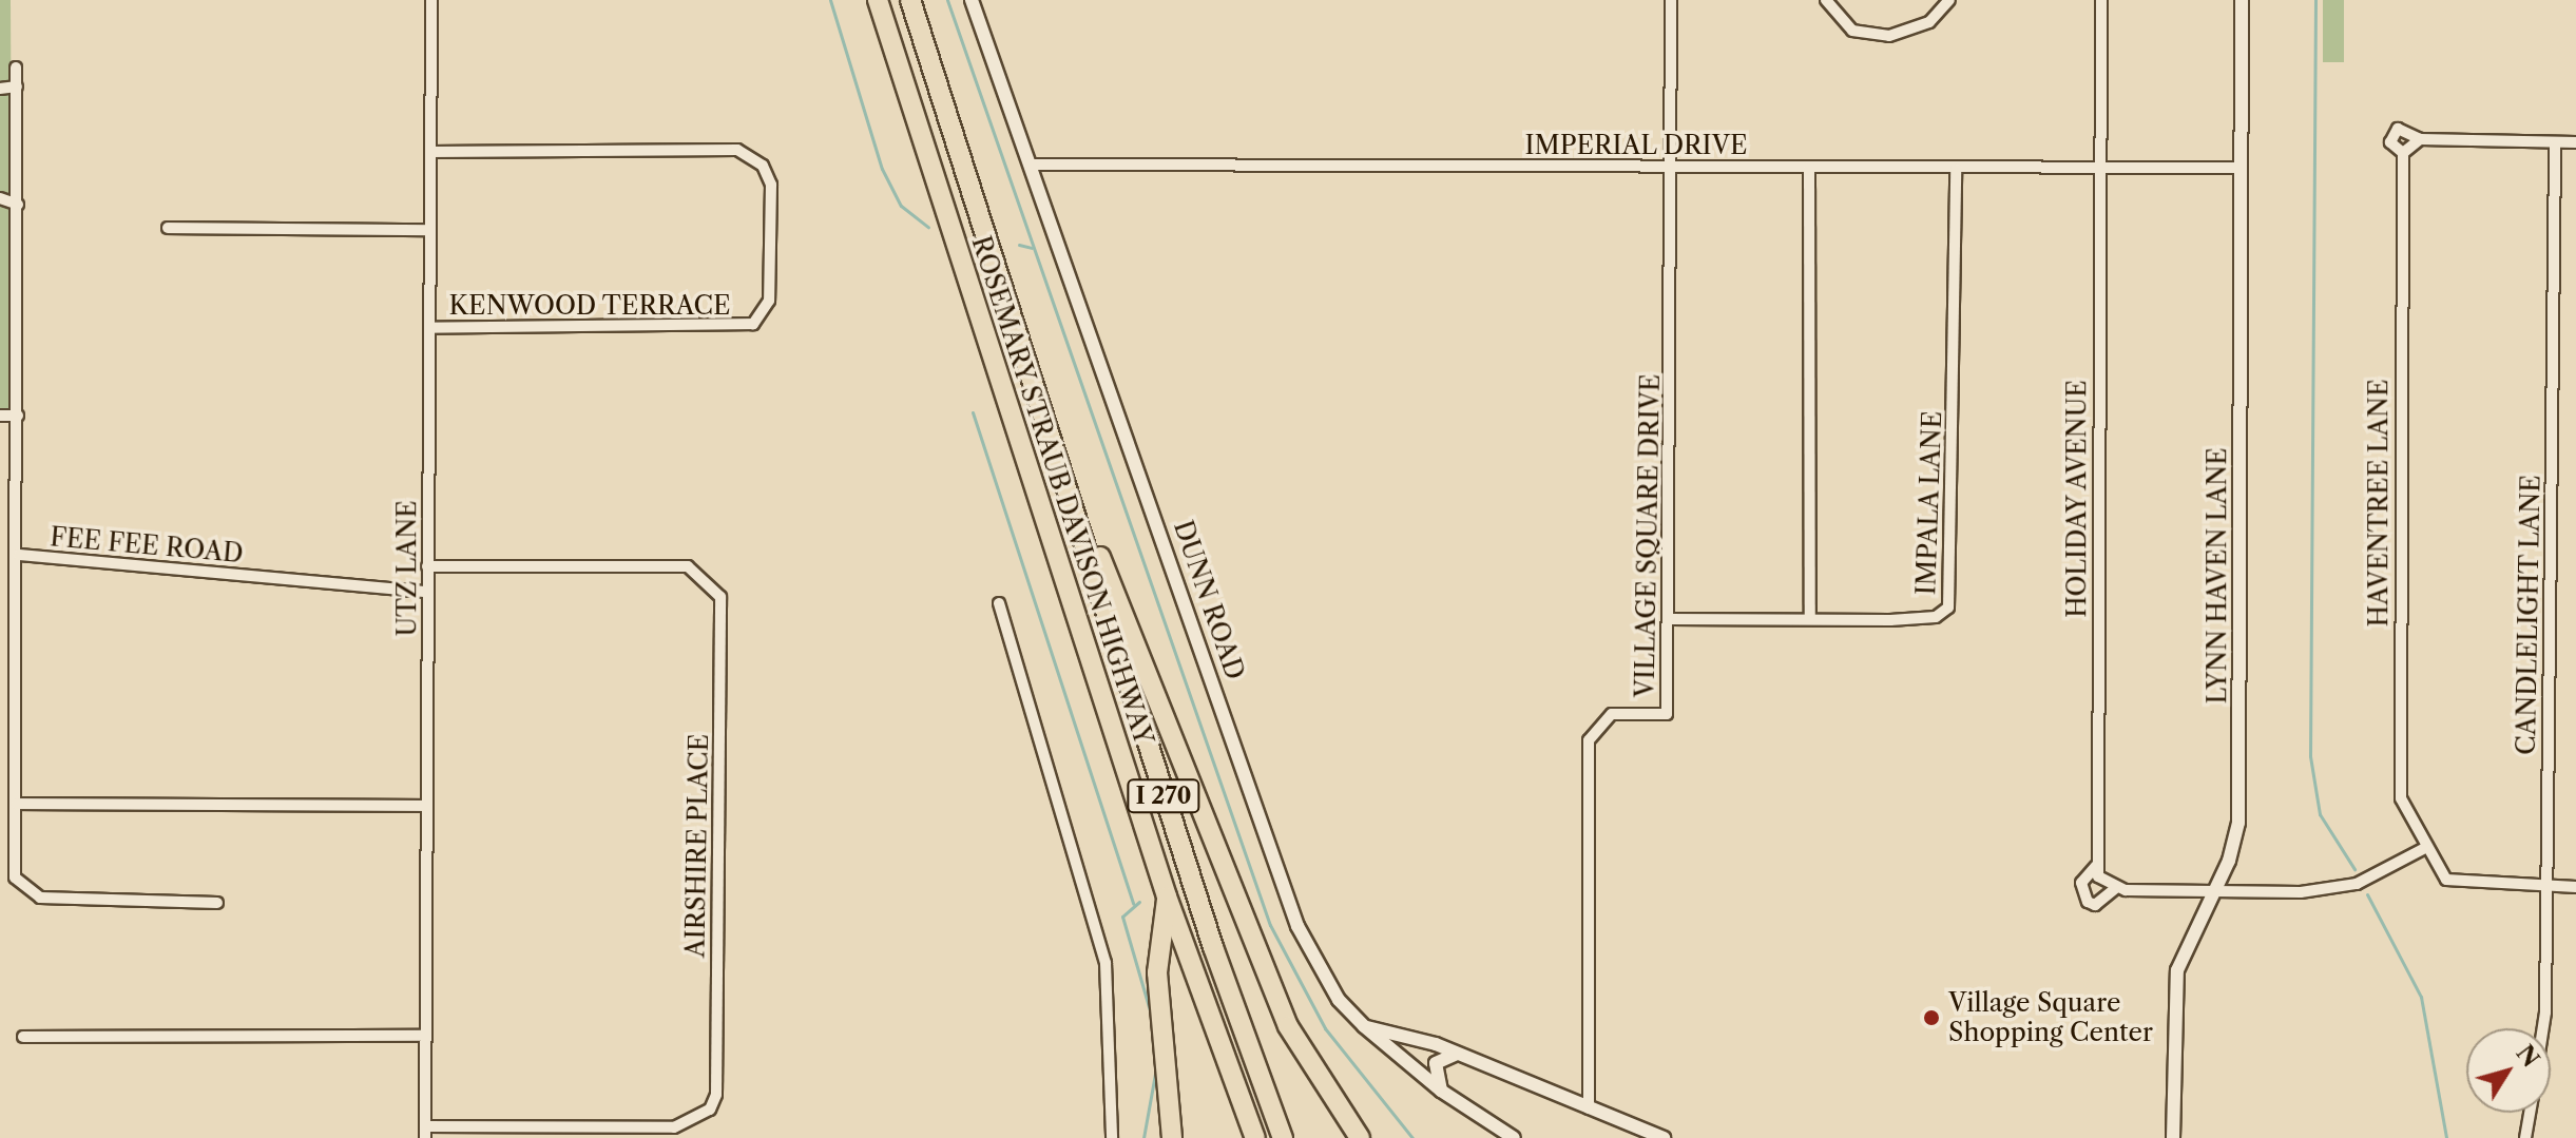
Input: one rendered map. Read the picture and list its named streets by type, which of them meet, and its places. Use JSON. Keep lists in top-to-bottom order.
{
  "streets": {
    "highway": ["ROSEMARY STRAUB DAVISON HIGHWAY", "I 270"],
    "street": [
      "IMPERIAL DRIVE",
      "KENWOOD TERRACE",
      "HOLIDAY AVENUE",
      "IMPALA LANE",
      "HAVENTREE LANE",
      "VILLAGE SQUARE DRIVE",
      "FEE FEE ROAD",
      "UTZ LANE",
      "LYNN HAVEN LANE",
      "DUNN ROAD",
      "CANDLELIGHT LANE",
      "AIRSHIRE PLACE"
    ]
  },
  "crossings": [
    ["IMPERIAL DRIVE", "HOLIDAY AVENUE"],
    ["IMPERIAL DRIVE", "IMPALA LANE"],
    ["IMPERIAL DRIVE", "VILLAGE SQUARE DRIVE"],
    ["IMPERIAL DRIVE", "LYNN HAVEN LANE"],
    ["IMPERIAL DRIVE", "DUNN ROAD"],
    ["KENWOOD TERRACE", "UTZ LANE"],
    ["IMPALA LANE", "VILLAGE SQUARE DRIVE"],
    ["HAVENTREE LANE", "CANDLELIGHT LANE"],
    ["FEE FEE ROAD", "UTZ LANE"],
    ["UTZ LANE", "AIRSHIRE PLACE"]
  ],
  "places": ["Village Square Shopping Center"],
  "north": "top right"
}
